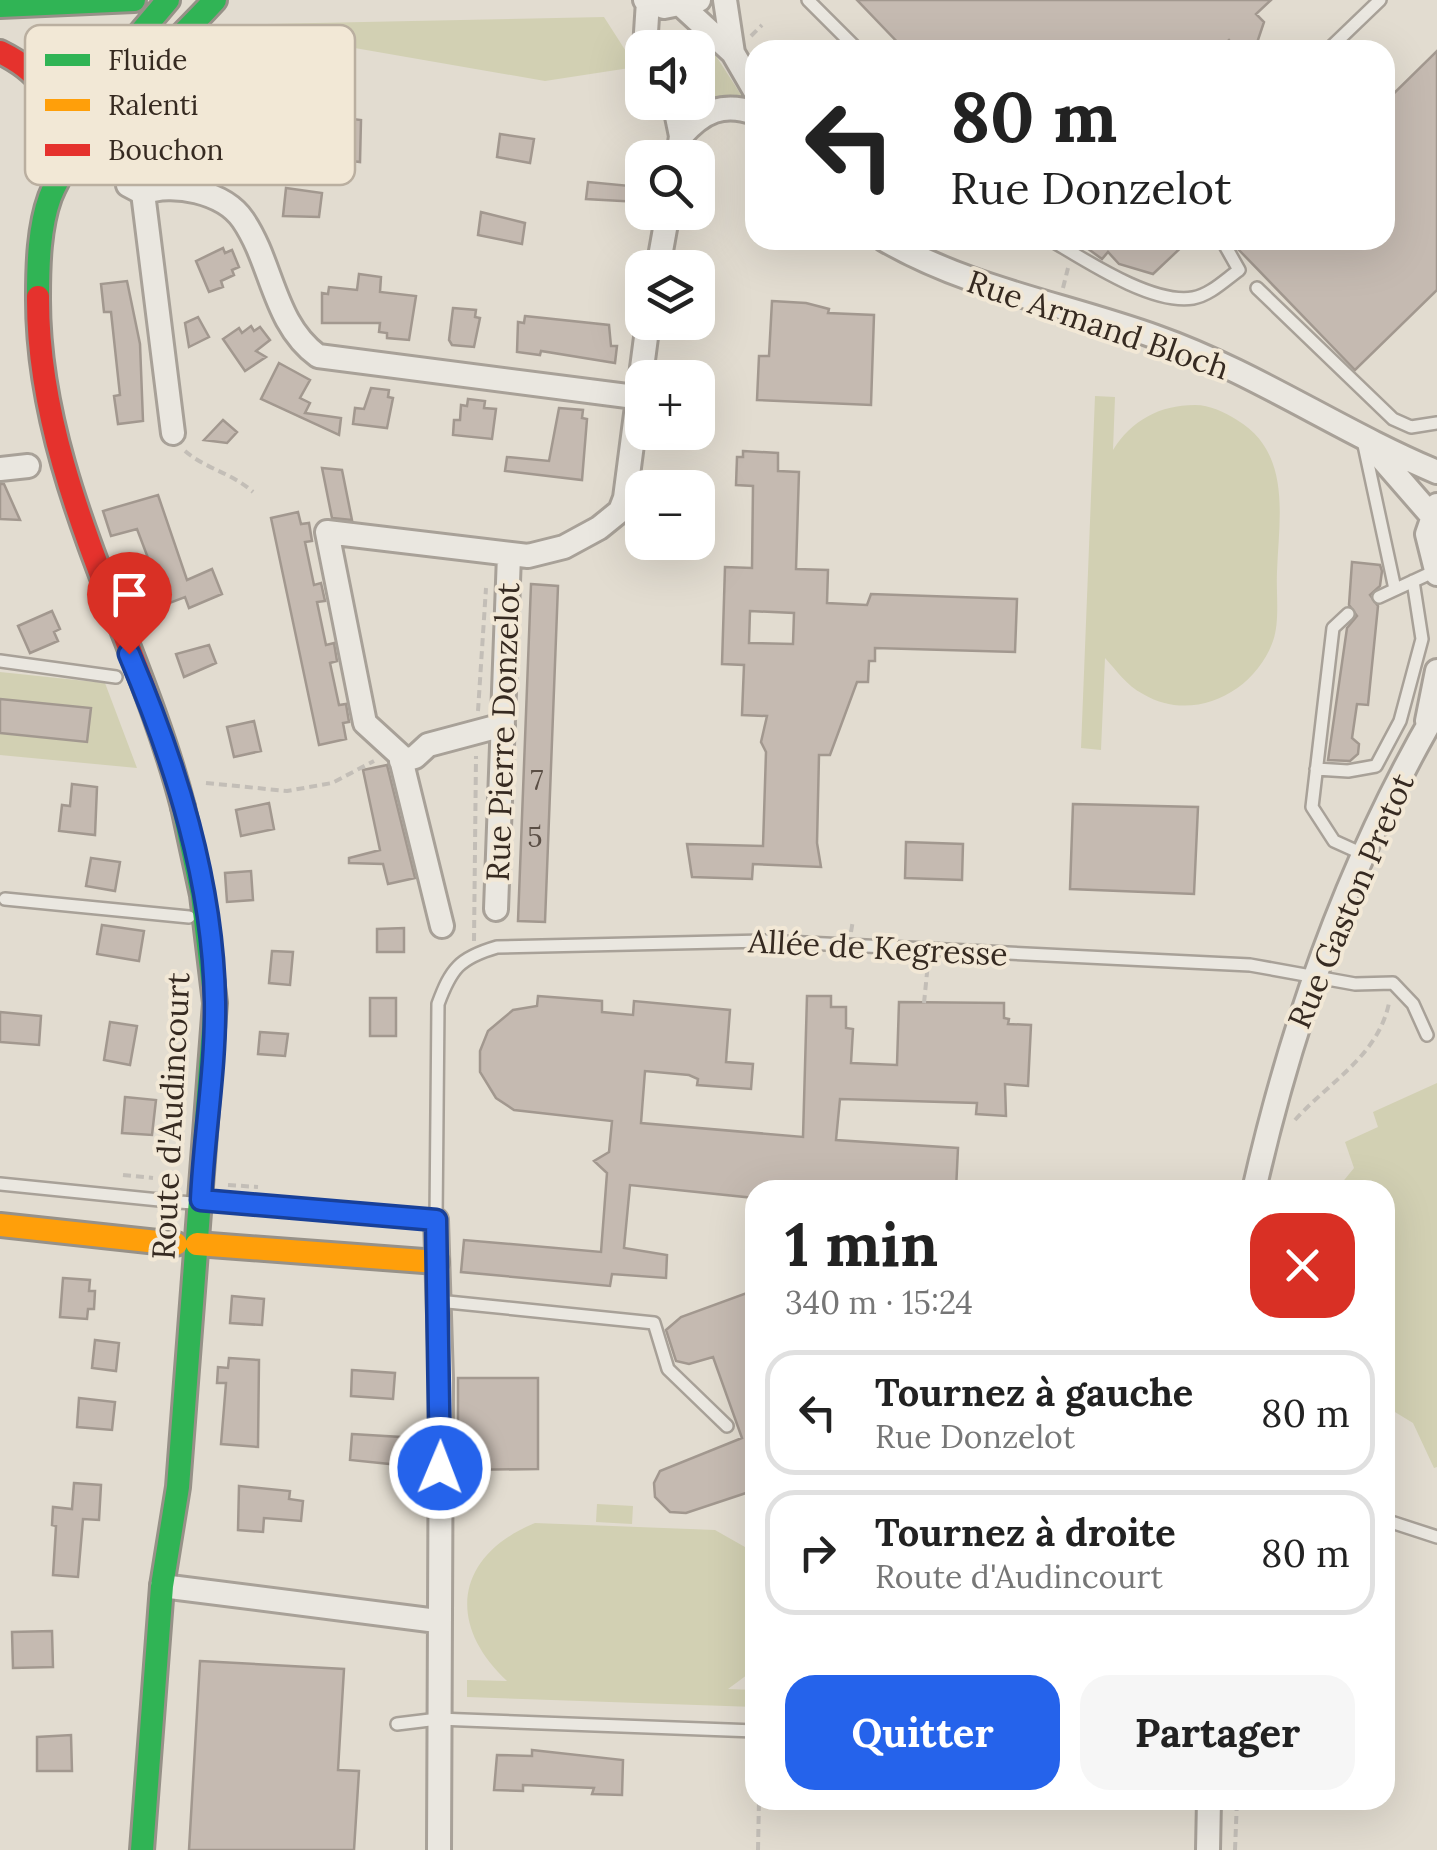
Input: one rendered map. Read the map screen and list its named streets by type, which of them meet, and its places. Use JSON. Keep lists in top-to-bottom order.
{
  "streets": {
    "main road": ["Route d'Audincourt"],
    "street": ["Rue Armand Bloch", "Rue Pierre Donzelot", "Rue Gaston Pretot"],
    "lane": ["Allée de Kegresse"]
  },
  "crossings": [
    ["Rue Gaston Pretot", "Allée de Kegresse"]
  ],
  "house_numbers": ["7", "5"],
  "legend": ["Fluide", "Ralenti", "Bouchon"],
  "page": {
    "map_buttons": ["+", "−"],
    "turn": ["80 m", "Rue Donzelot"],
    "heading": ["1 min", "340 m · 15:24"],
    "list": [
      {
        "name": "Tournez à gauche",
        "note": "Rue Donzelot",
        "value": "80 m"
      },
      {
        "name": "Tournez à droite",
        "note": "Route d'Audincourt",
        "value": "80 m"
      }
    ],
    "buttons": ["Quitter", "Partager"]
  }
}
